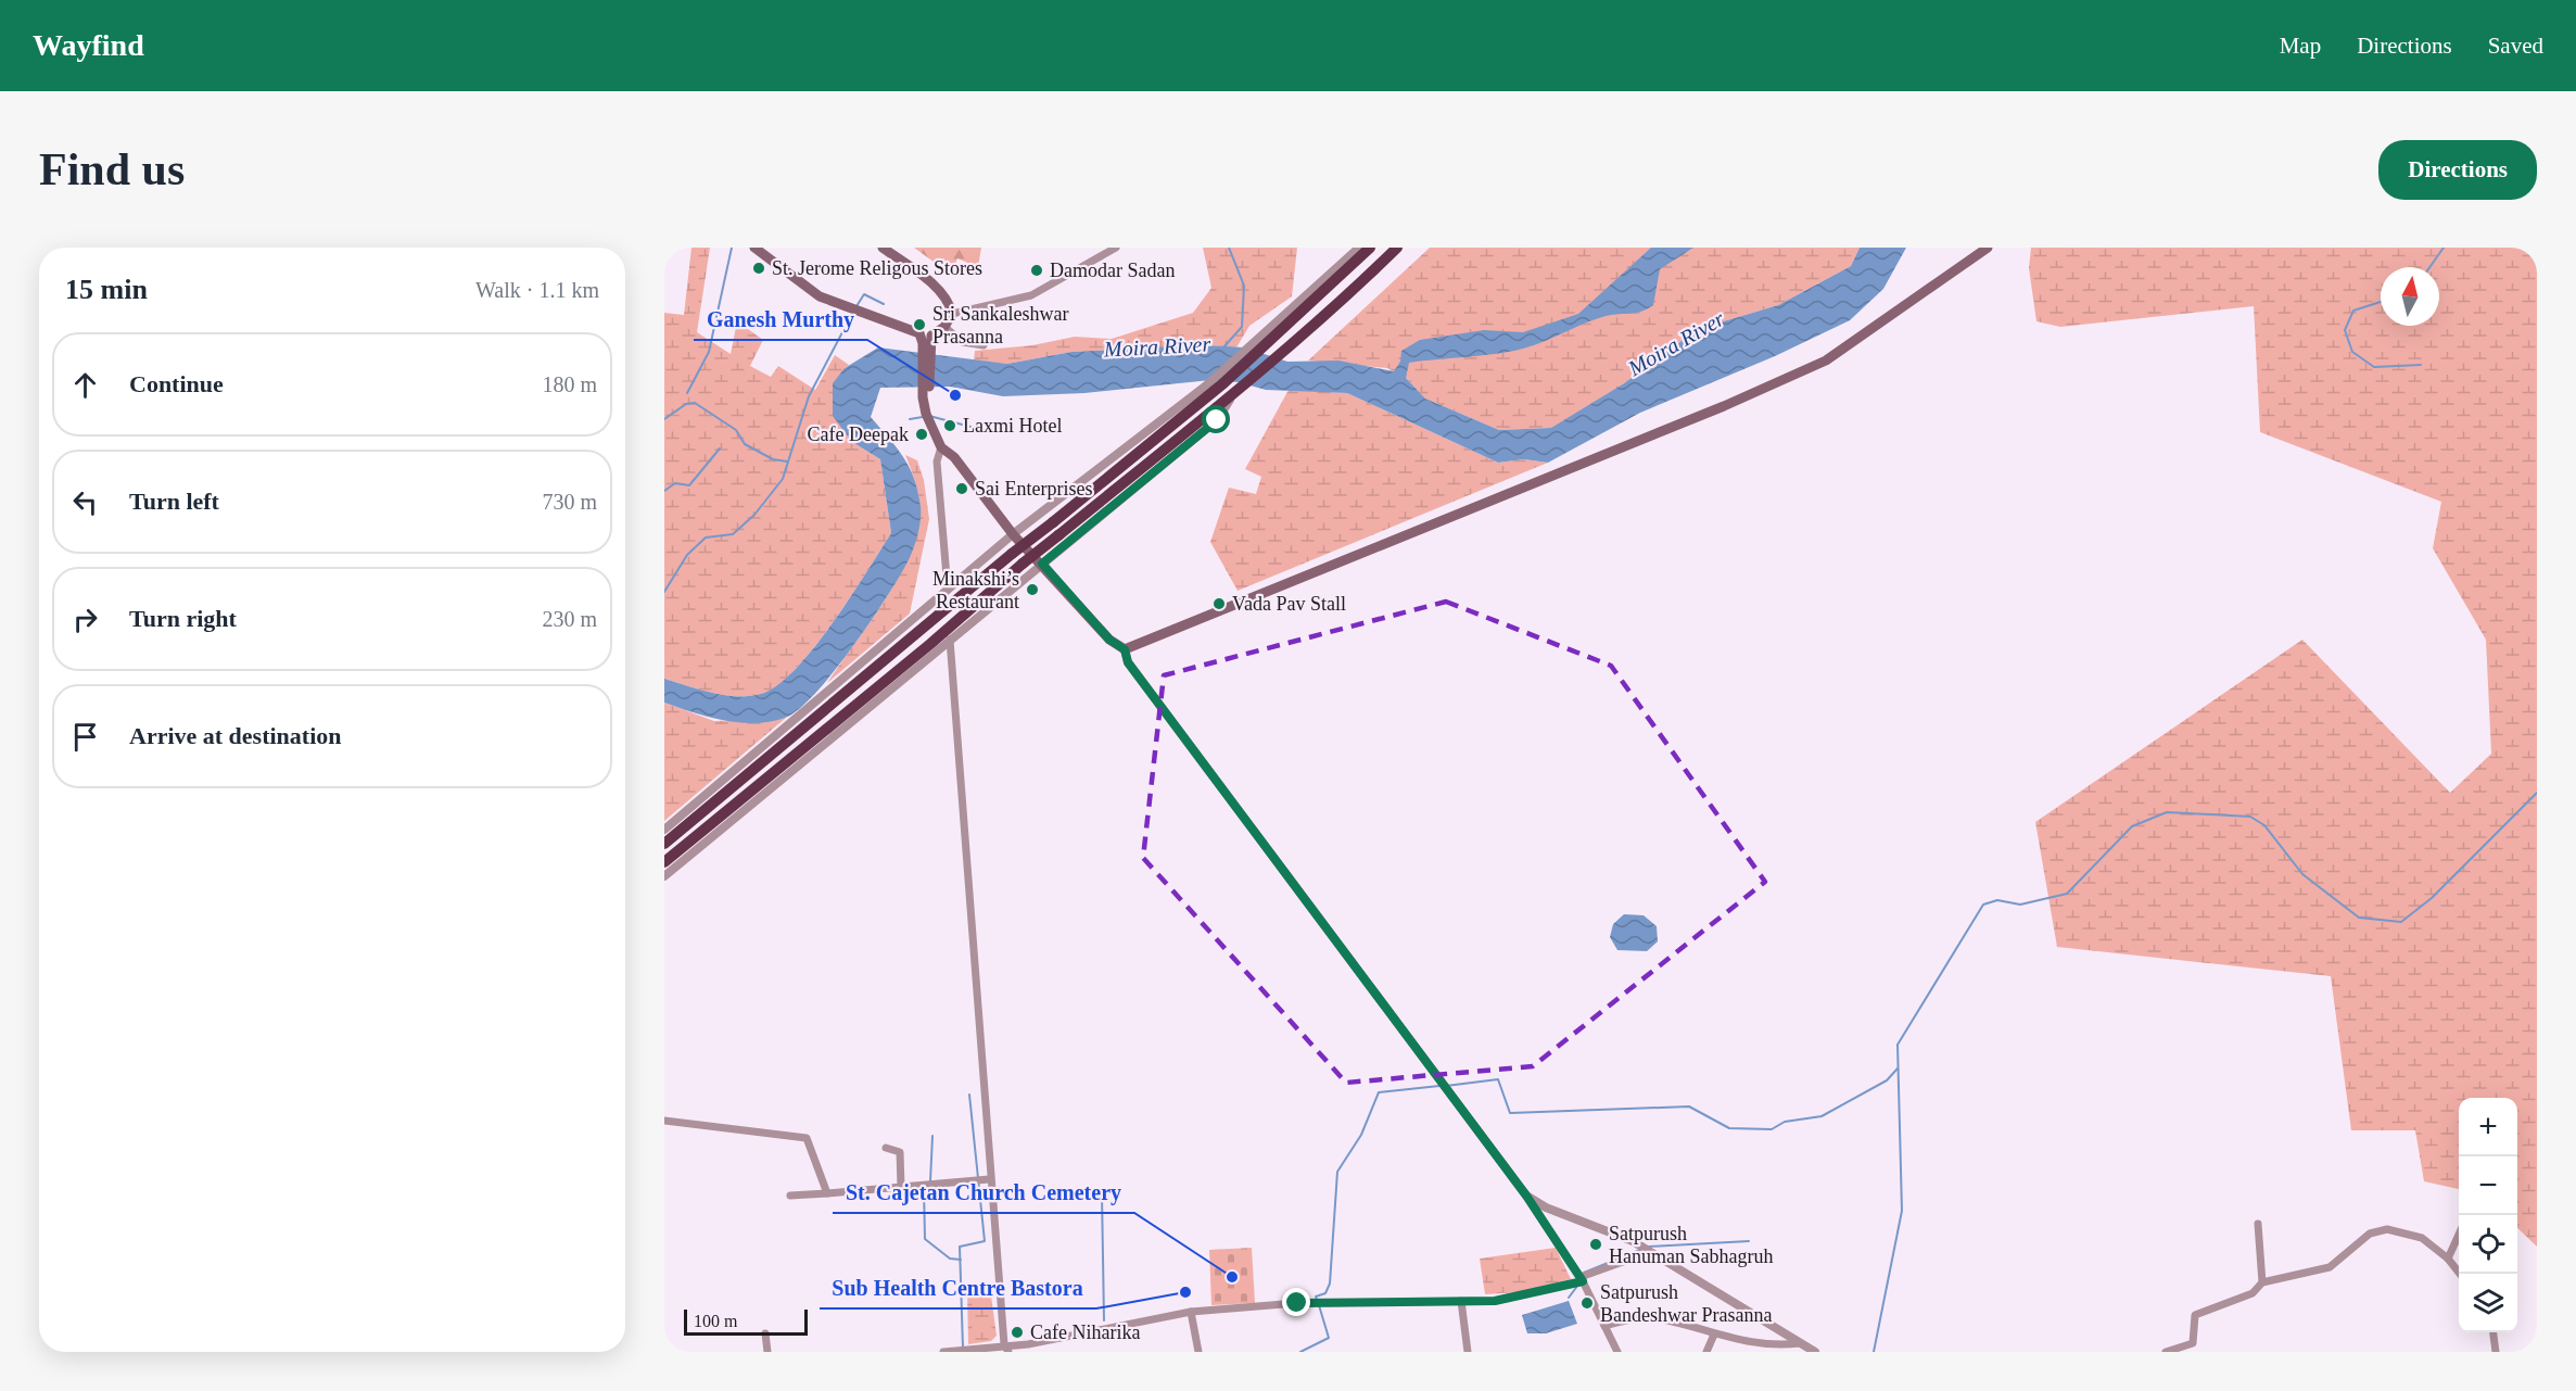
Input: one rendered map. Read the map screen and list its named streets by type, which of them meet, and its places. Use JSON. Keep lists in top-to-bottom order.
{
  "water": ["Moira River"],
  "places": [
    "St. Jerome Religous Stores",
    "Damodar Sadan",
    "Sri Sankaleshwar Prasanna",
    "Ganesh Murthy",
    "Laxmi Hotel",
    "Cafe Deepak",
    "Sai Enterprises",
    "Minakshi’s Restaurant",
    "Vada Pav Stall",
    "Satpurush Hanuman Sabhagruh",
    "St. Cajetan Church Cemetery",
    "Sub Health Centre Bastora",
    "Satpurush Bandeshwar Prasanna",
    "Cafe Niharika"
  ],
  "scale_bar": "100 m",
  "north": "top",
  "page": {
    "header": "Wayfind",
    "nav": ["Map", "Directions", "Saved"],
    "buttons": "Directions",
    "title": "Find us",
    "heading": ["15 min", "Walk · 1.1 km"],
    "list": [
      ["Continue", "180 m"],
      ["Turn left", "730 m"],
      ["Turn right", "230 m"],
      "Arrive at destination"
    ],
    "map_buttons": ["+", "−"],
    "scale": "100 m"
  }
}
